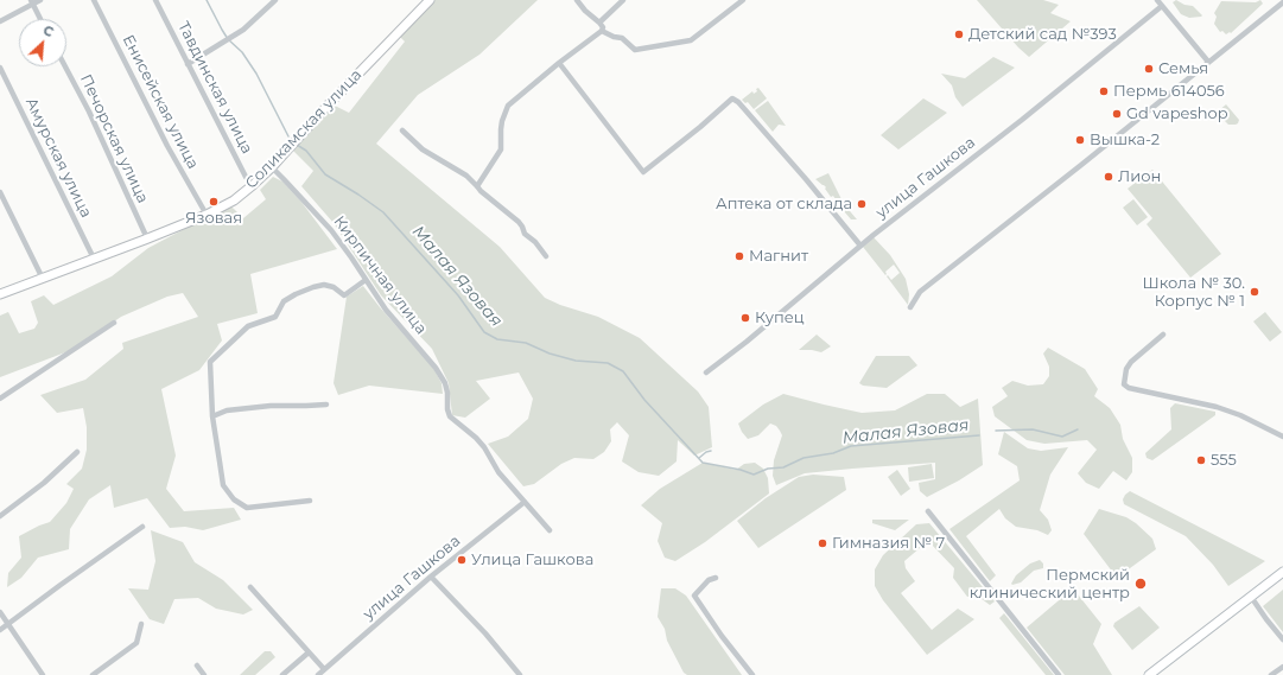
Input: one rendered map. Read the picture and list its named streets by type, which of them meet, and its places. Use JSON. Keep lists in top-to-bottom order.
{
  "streets": {
    "main road": ["Соликамская улица"],
    "street": [
      "Тавдинская улица",
      "Енисейская улица",
      "Печорская улица",
      "Амурская улица",
      "улица Гашкова",
      "Кирпичная улица"
    ]
  },
  "crossings": [
    ["Тавдинская улица", "Соликамская улица"],
    ["Енисейская улица", "Соликамская улица"],
    ["Соликамская улица", "Печорская улица"],
    ["Соликамская улица", "Амурская улица"],
    ["Соликамская улица", "Кирпичная улица"],
    ["улица Гашкова", "Кирпичная улица"]
  ],
  "water": ["Малая Язовая"],
  "places": [
    "Детский сад №393",
    "Семья",
    "Пермь 614056",
    "Gd vapeshop",
    "Вышка-2",
    "Лион",
    "Язовая",
    "Аптека от склада",
    "Магнит",
    "Школа № 30. Корпус № 1",
    "Купец",
    "555",
    "Гимназия № 7",
    "Улица Гашкова",
    "Пермский клинический центр"
  ],
  "north": "top right"
}
